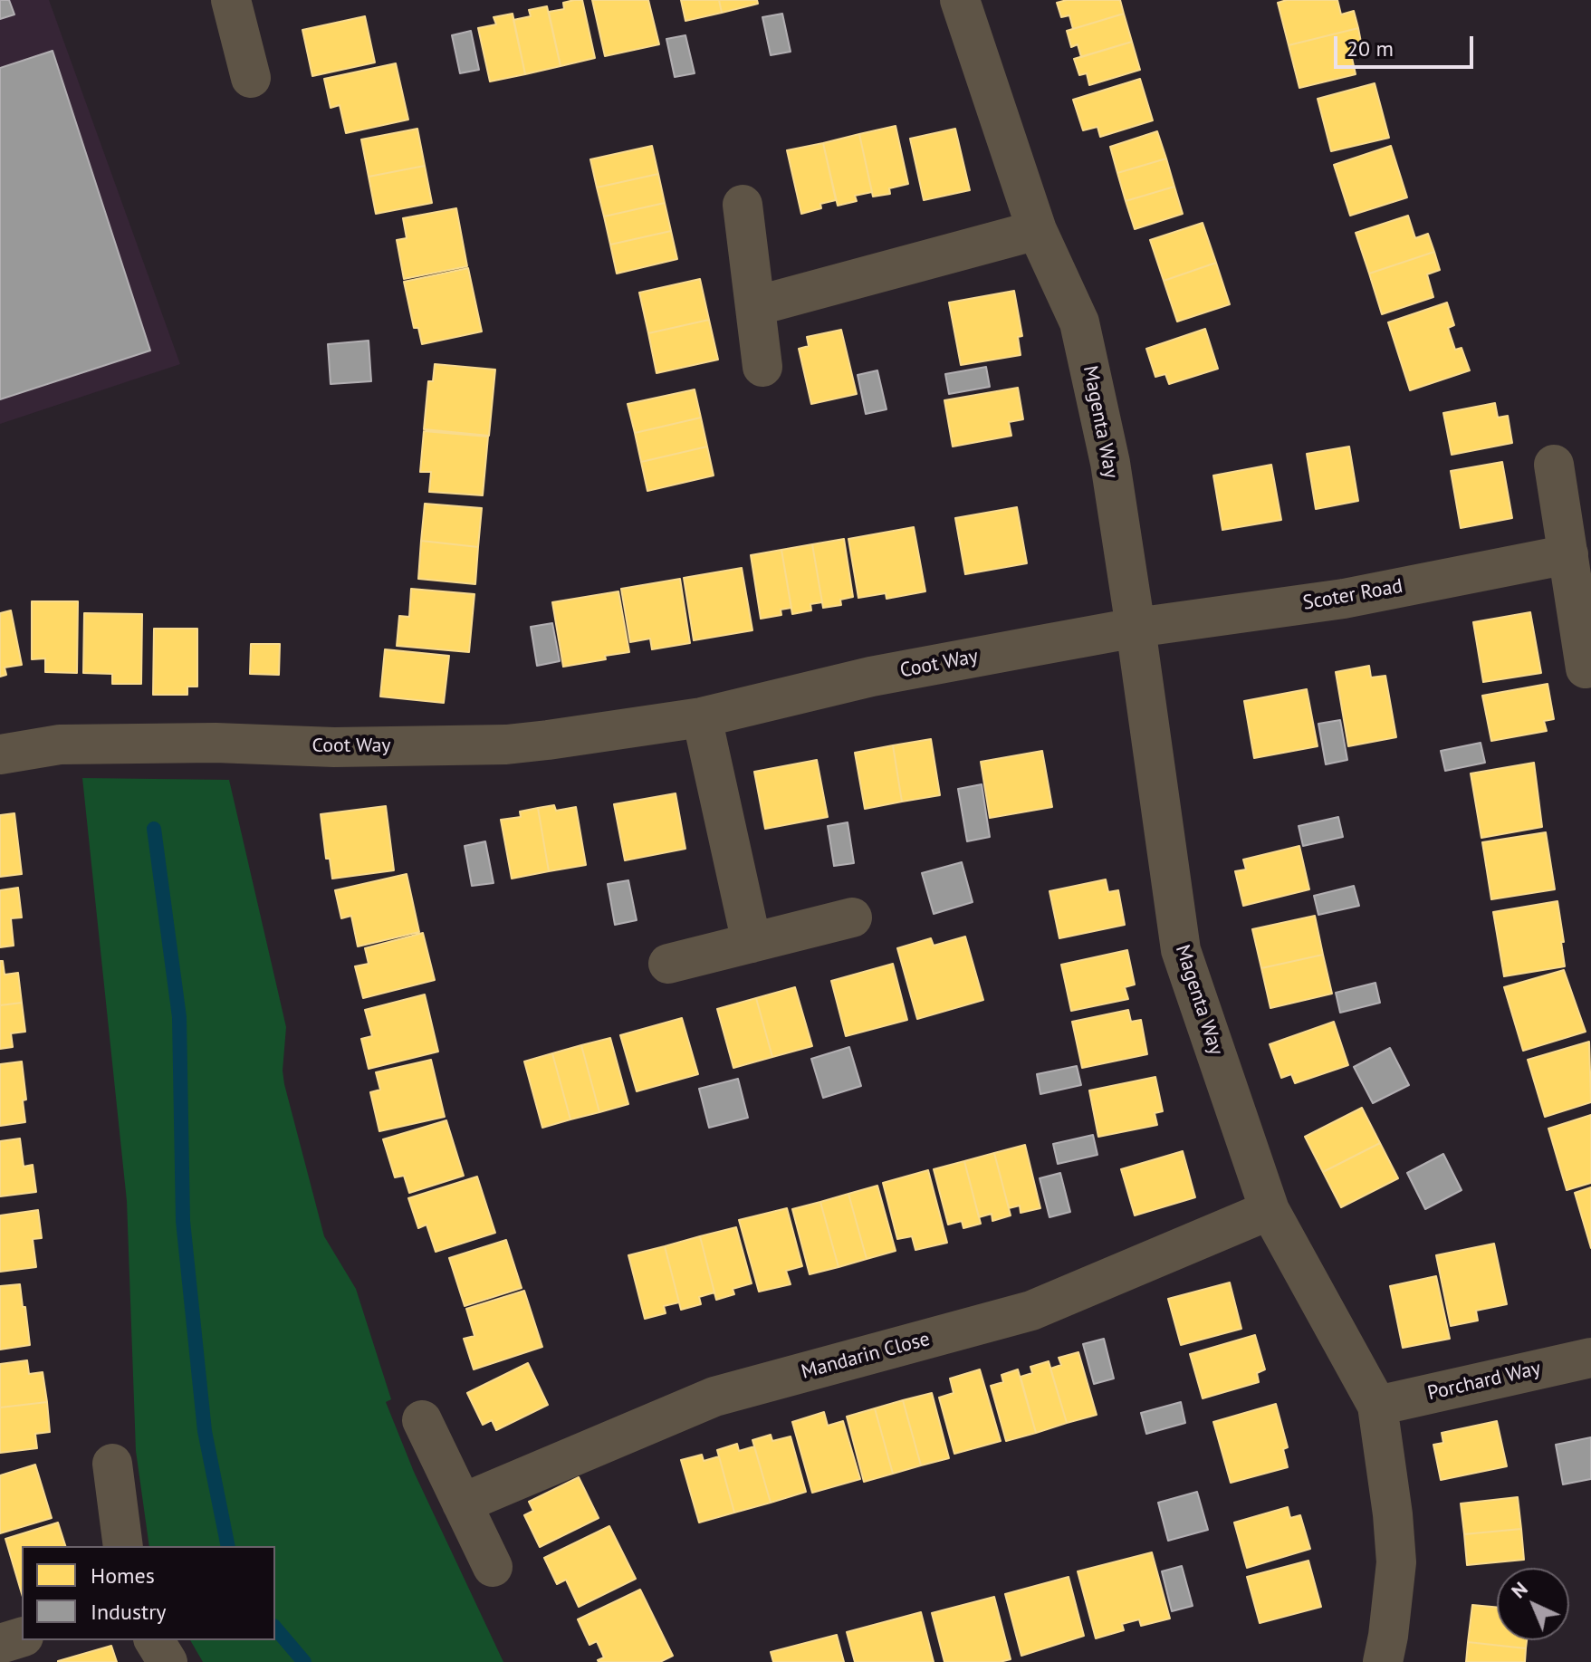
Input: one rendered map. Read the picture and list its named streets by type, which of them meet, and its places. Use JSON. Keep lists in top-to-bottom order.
{
  "streets": {
    "street": [
      "Magenta Way",
      "Scoter Road",
      "Coot Way",
      "Mandarin Close",
      "Porchard Way"
    ]
  },
  "crossings": [
    ["Magenta Way", "Scoter Road"],
    ["Magenta Way", "Coot Way"],
    ["Magenta Way", "Mandarin Close"],
    ["Magenta Way", "Porchard Way"],
    ["Scoter Road", "Coot Way"]
  ],
  "legend": ["Homes", "Industry"],
  "scale_bar": "20 m",
  "north": "top left"
}
